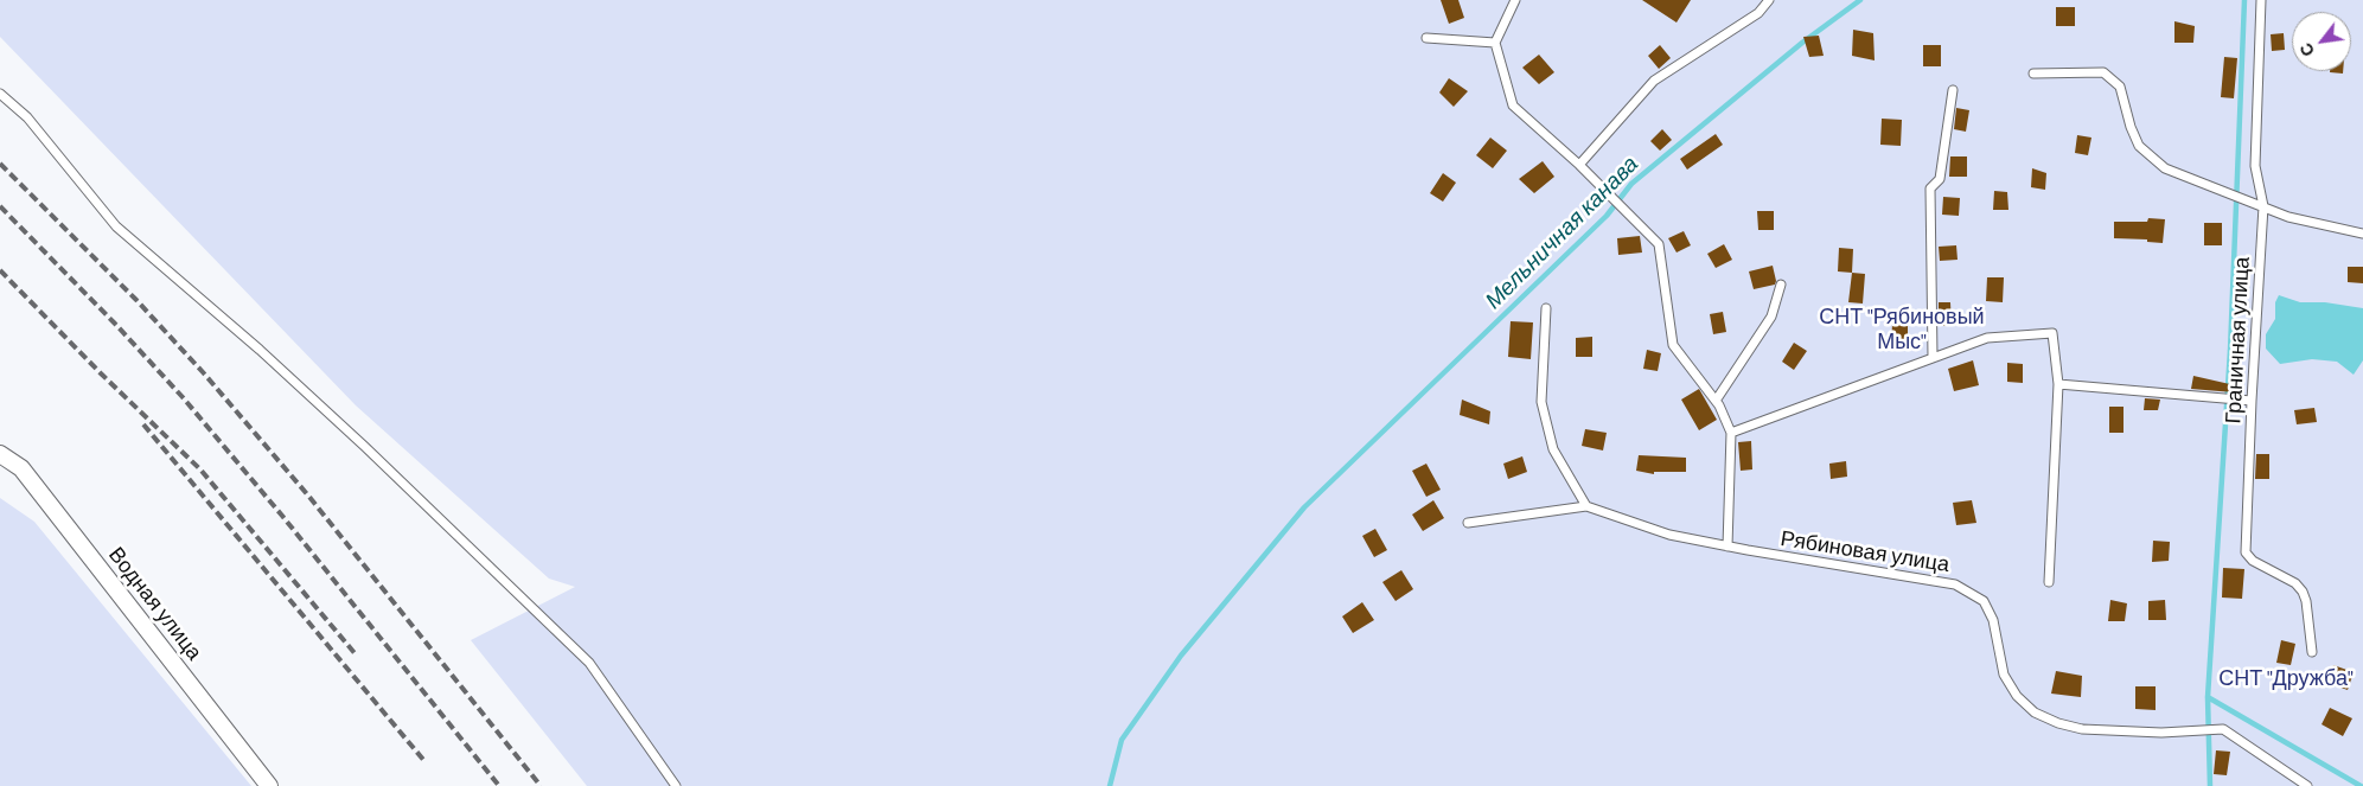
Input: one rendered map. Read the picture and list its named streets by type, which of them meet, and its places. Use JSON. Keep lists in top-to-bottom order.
{
  "streets": {
    "street": ["Водная улица"],
    "lane": ["Граничная улица", "Рябиновая улица"]
  },
  "water": ["Мельничная канава"],
  "parks": ["СНТ \"Рябиновый Мыс\"", "СНТ \"Дружба\""],
  "north": "bottom left"
}
